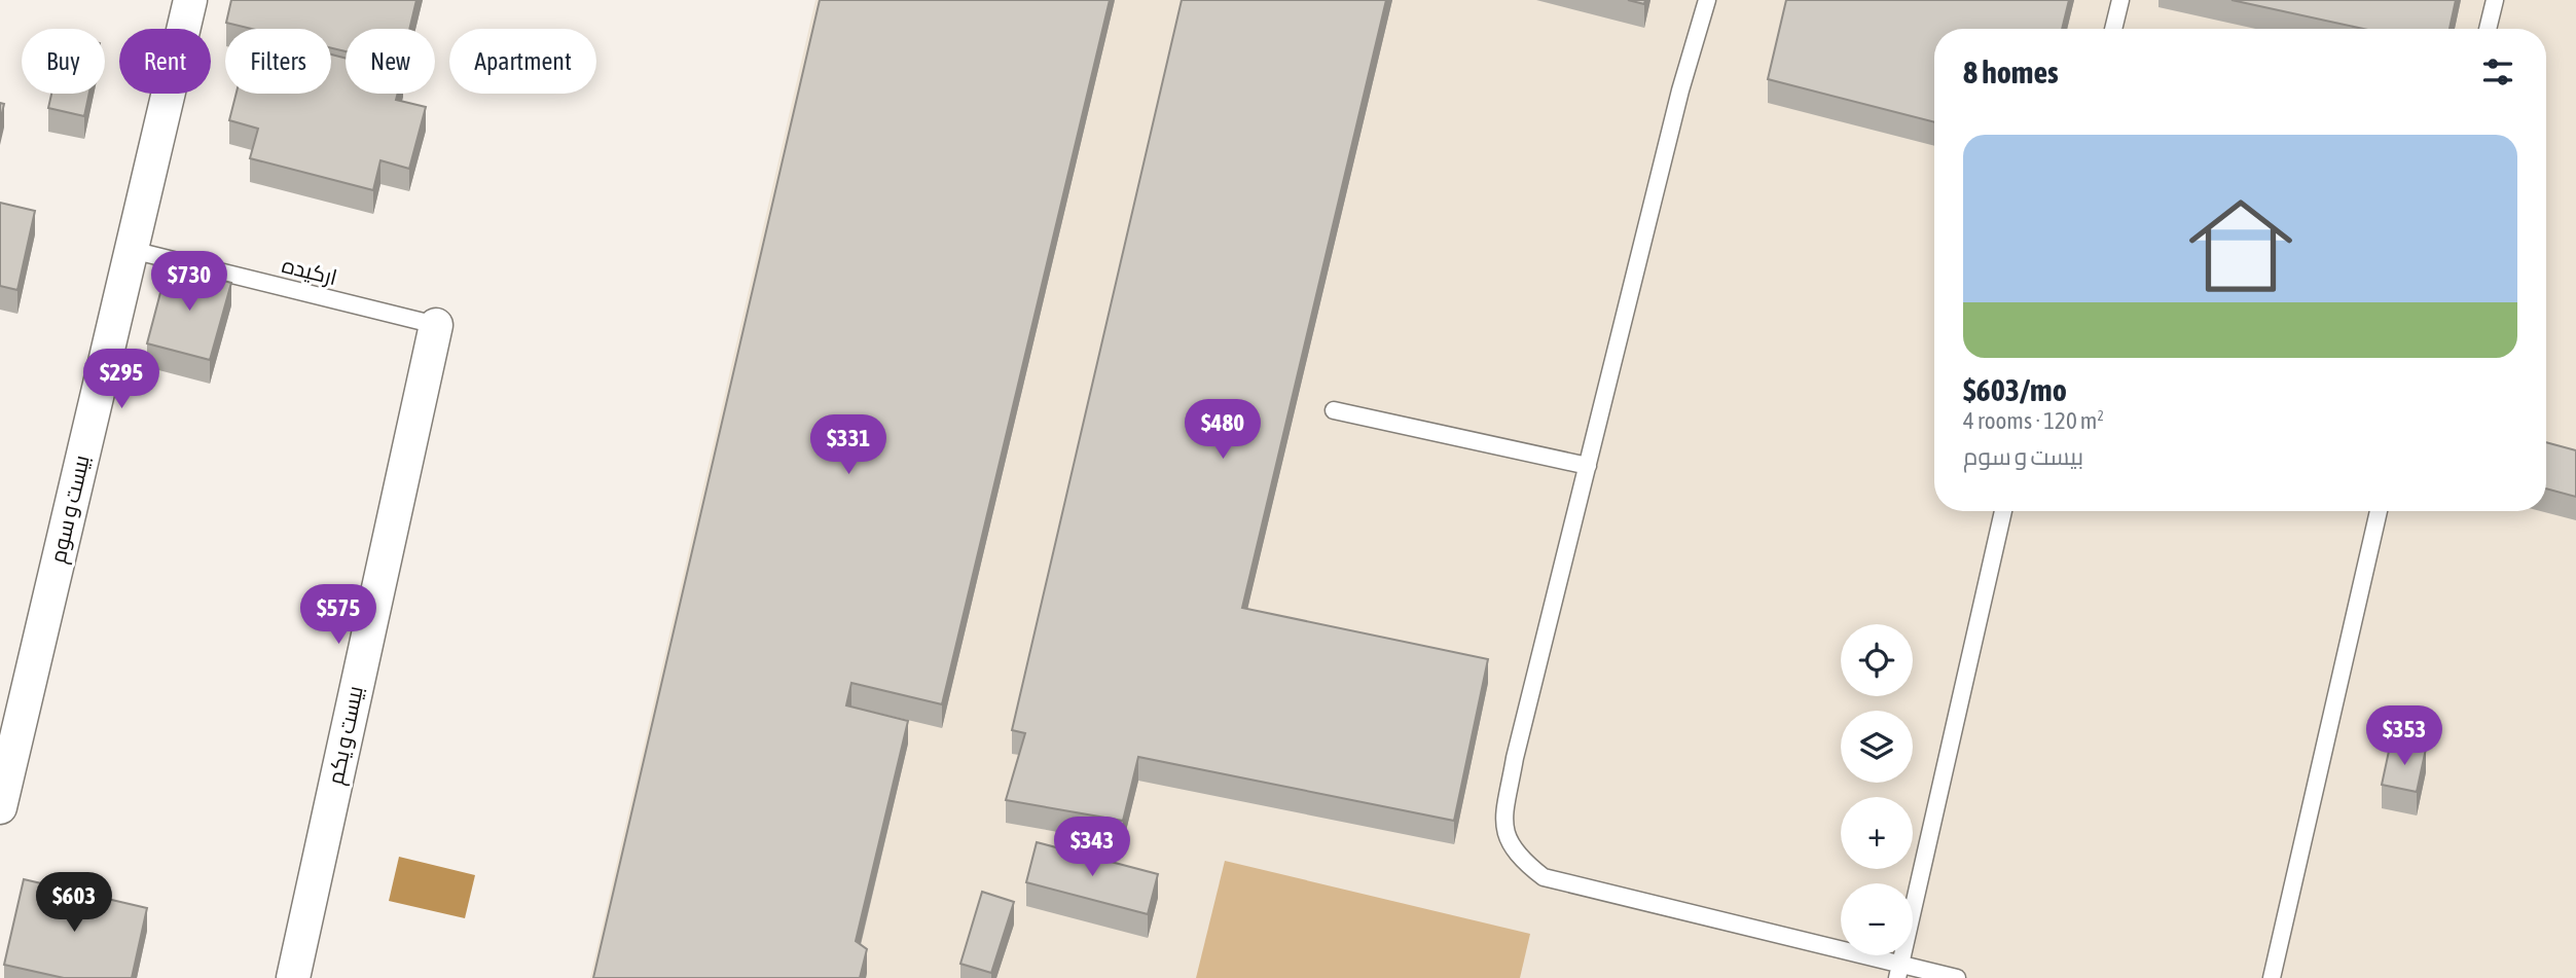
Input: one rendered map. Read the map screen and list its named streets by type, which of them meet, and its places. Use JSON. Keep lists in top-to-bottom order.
{
  "streets": {
    "street": ["بیست و سوم", "بیست و یکم"],
    "lane": ["ارکیده"]
  },
  "crossings": [
    ["ارکیده", "بیست و سوم"],
    ["ارکیده", "بیست و یکم"]
  ],
  "page": {
    "chip": [
      "Buy",
      "Rent",
      "Filters",
      "New",
      "Apartment"
    ],
    "heading": "8 homes",
    "list": [
      {
        "name": "$603/mo",
        "note": "4 rooms · 120 m² · بیست و سوم"
      }
    ],
    "price": [
      "$730",
      "$295",
      "$480",
      "$331",
      "$575",
      "$353",
      "$343",
      "$603"
    ],
    "map_buttons": ["+", "−"]
  }
}
